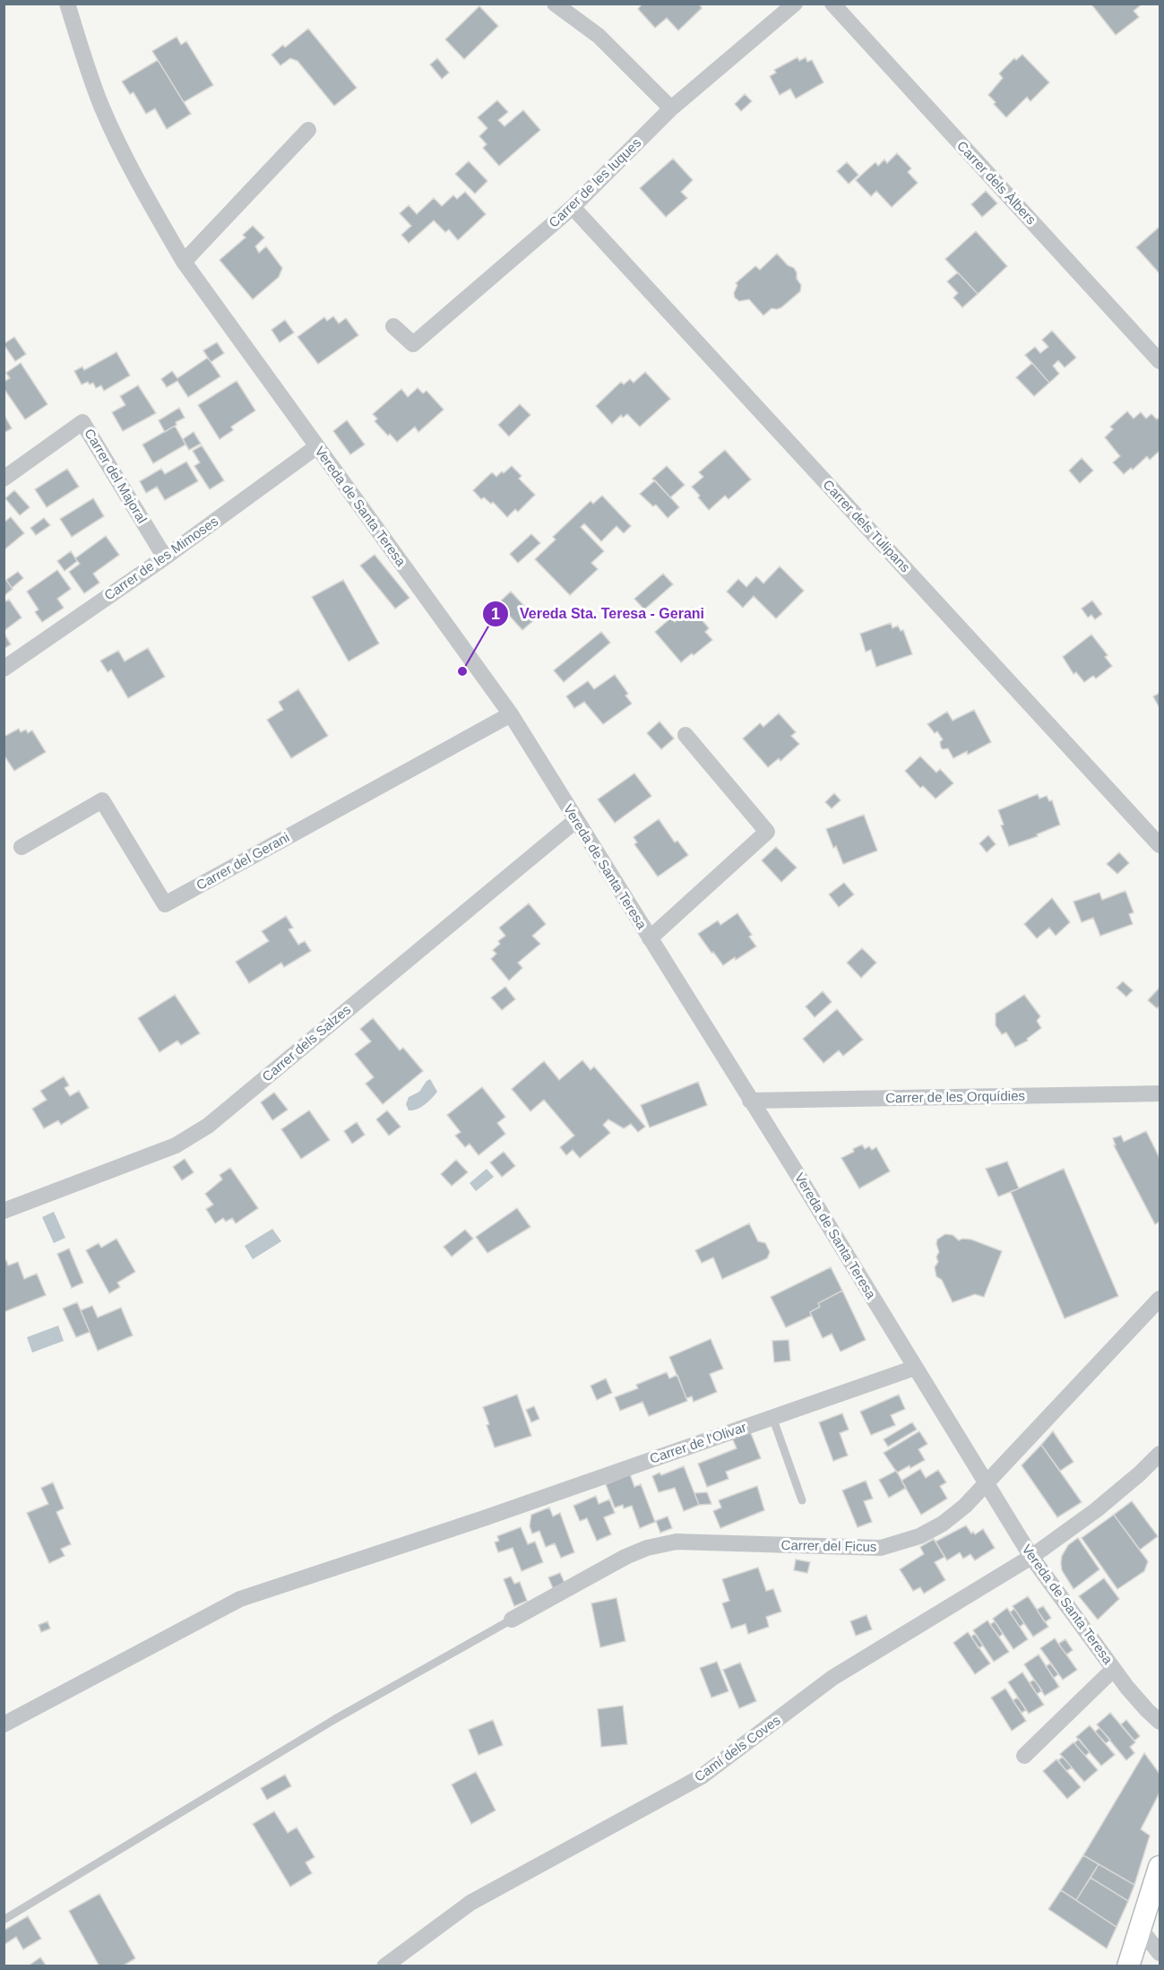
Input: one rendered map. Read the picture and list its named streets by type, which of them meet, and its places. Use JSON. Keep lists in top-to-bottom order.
{
  "streets": {
    "street": [
      "Carrer de les Iuques",
      "Carrer dels Àlbers",
      "Carrer del Majoral",
      "Vereda de Santa Teresa",
      "Carrer dels Tulipans",
      "Carrer de les Mimoses",
      "Carrer del Gerani",
      "Carrer dels Salzes",
      "Carrer de les Orquídies",
      "Carrer de l'Olivar",
      "Carrer del Ficus",
      "Camí dels Coves"
    ]
  },
  "crossings": [
    ["Carrer de les Iuques", "Carrer dels Tulipans"],
    ["Carrer del Majoral", "Carrer de les Mimoses"],
    ["Vereda de Santa Teresa", "Carrer de les Mimoses"],
    ["Vereda de Santa Teresa", "Carrer del Gerani"],
    ["Vereda de Santa Teresa", "Carrer dels Salzes"],
    ["Vereda de Santa Teresa", "Carrer de les Orquídies"],
    ["Vereda de Santa Teresa", "Carrer de l'Olivar"],
    ["Vereda de Santa Teresa", "Carrer del Ficus"],
    ["Vereda de Santa Teresa", "Camí dels Coves"]
  ],
  "places": ["Vereda Sta. Teresa - Gerani"]
}
